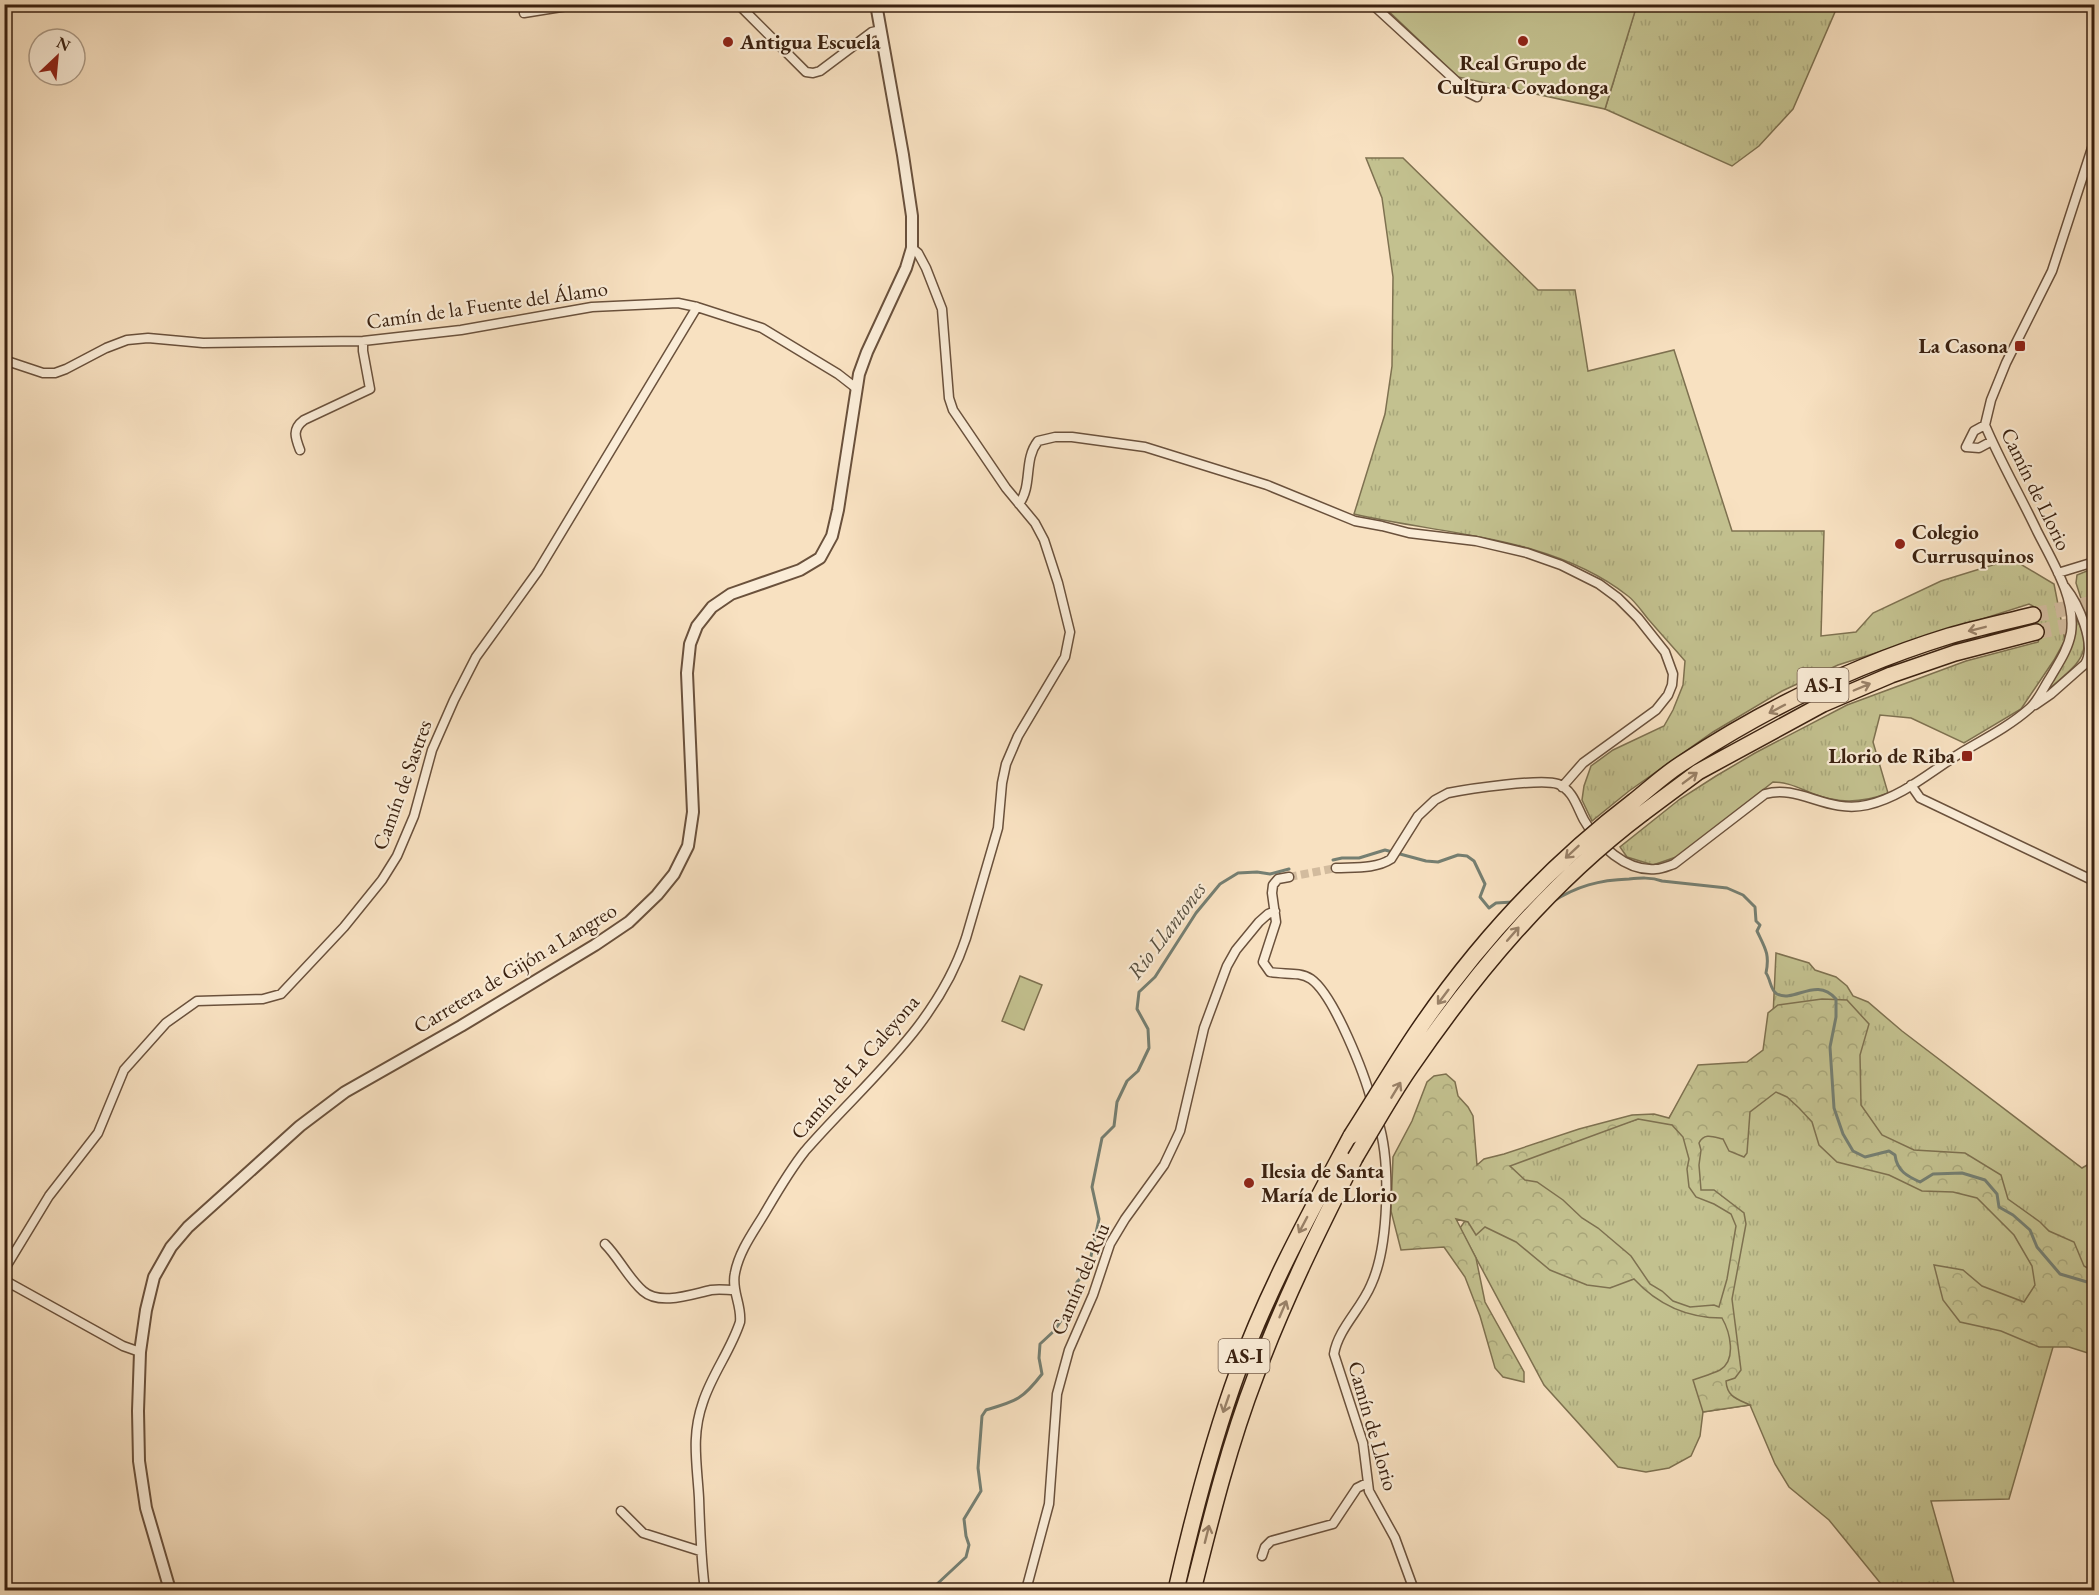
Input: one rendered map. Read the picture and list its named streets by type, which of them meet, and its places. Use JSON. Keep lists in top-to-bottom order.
{
  "streets": {
    "highway": ["AS-I"],
    "street": [
      "Camín de la Fuente del Álamo",
      "Camín de Llorio",
      "Camín de Sastres",
      "Carretera de Gijón a Langreo",
      "Camín de La Caleyona",
      "Camín del Riu"
    ]
  },
  "crossings": [
    ["Camín de la Fuente del Álamo", "Camín de Sastres"],
    ["Camín de la Fuente del Álamo", "Carretera de Gijón a Langreo"],
    ["Camín de Llorio", "Camín del Riu"],
    ["Carretera de Gijón a Langreo", "Camín de La Caleyona"]
  ],
  "water": ["Rio Llantones"],
  "places": {
    "other": [
      "Real Grupo de Cultura Covadonga",
      "Antigua Escuela",
      "Colegio Currusquinos",
      "Ilesia de Santa María de Llorio"
    ],
    "transit": ["La Casona", "Llorio de Riba"]
  },
  "north": "top right"
}
